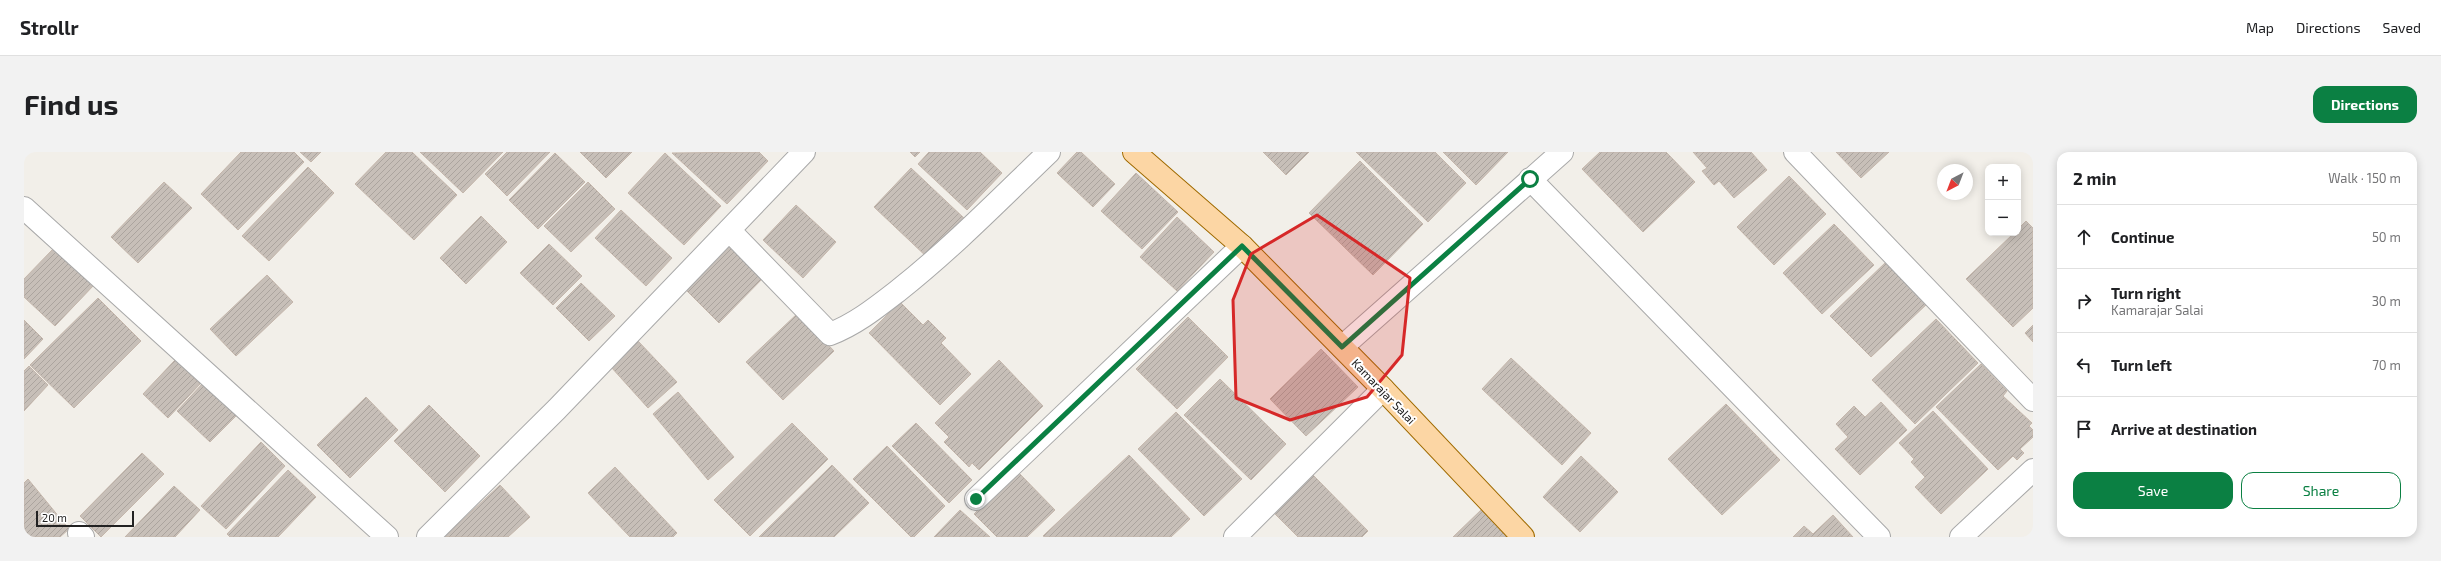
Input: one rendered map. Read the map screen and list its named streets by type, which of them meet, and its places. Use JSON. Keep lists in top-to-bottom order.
{
  "streets": {
    "main road": ["Kamarajar Salai"]
  },
  "scale_bar": "20 m",
  "north": "bottom left",
  "page": {
    "header": "Strollr",
    "nav": ["Map", "Directions", "Saved"],
    "buttons": [
      "Directions",
      ["Save", "Share"]
    ],
    "title": "Find us",
    "heading": ["2 min", "Walk · 150 m"],
    "map_buttons": ["+", "−"],
    "list": [
      ["Continue", "50 m"],
      ["Turn right", "Kamarajar Salai", "30 m"],
      ["Turn left", "70 m"],
      "Arrive at destination"
    ],
    "scale": "20 m"
  }
}
